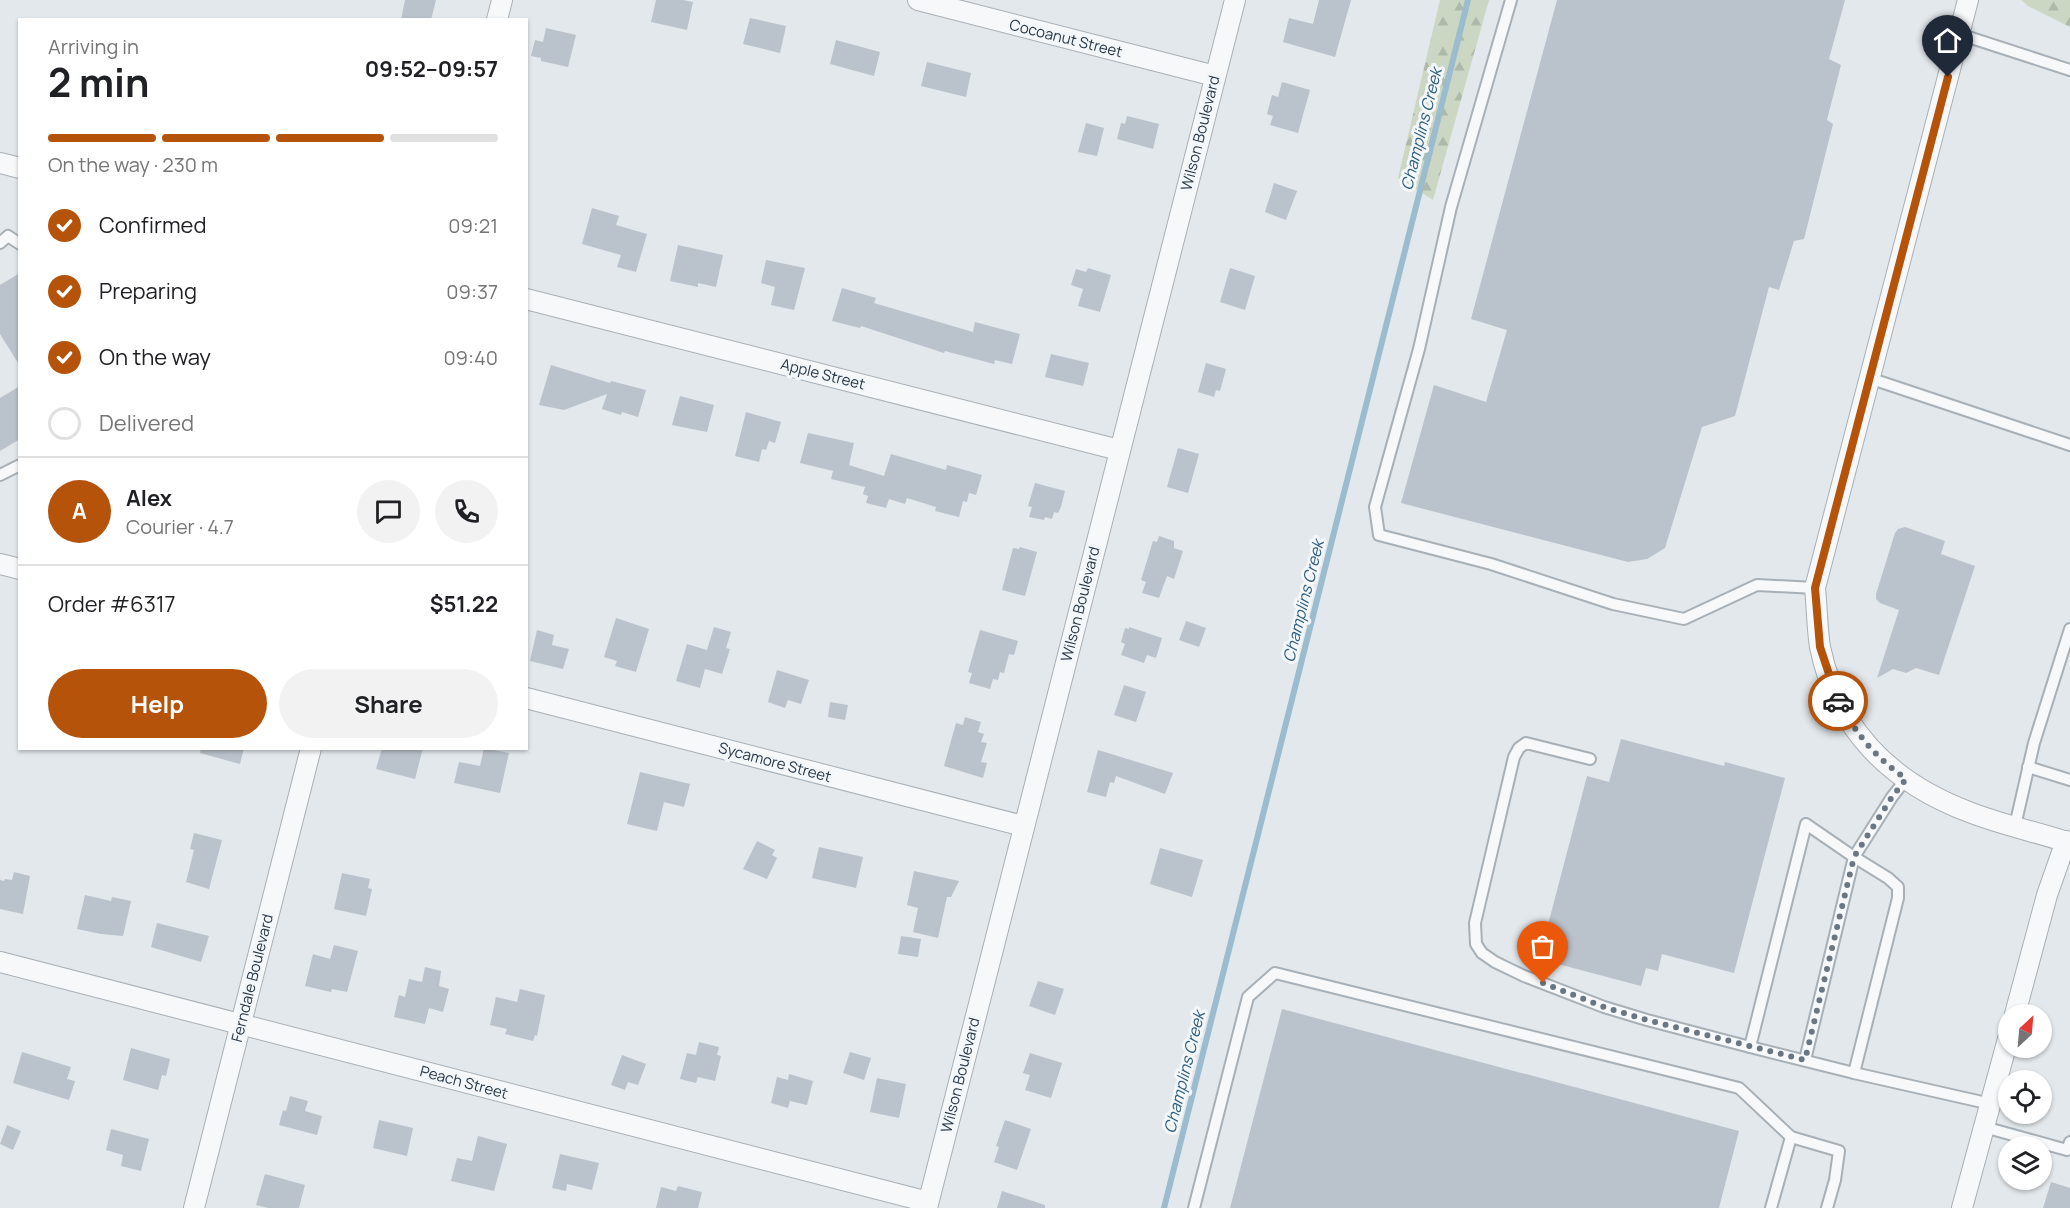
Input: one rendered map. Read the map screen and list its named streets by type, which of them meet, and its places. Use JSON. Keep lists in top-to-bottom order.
{
  "streets": {
    "street": [
      "Cocoanut Street",
      "Wilson Boulevard",
      "Apple Street",
      "Sycamore Street",
      "Ferndale Boulevard",
      "Peach Street"
    ]
  },
  "crossings": [
    ["Cocoanut Street", "Wilson Boulevard"],
    ["Wilson Boulevard", "Apple Street"],
    ["Wilson Boulevard", "Sycamore Street"],
    ["Wilson Boulevard", "Peach Street"],
    ["Ferndale Boulevard", "Peach Street"]
  ],
  "water": ["Champlins Creek"],
  "north": "top right",
  "page": {
    "heading": ["2 min", "Arriving in", "09:52–09:57"],
    "panel": [
      "Alex",
      "Courier · 4.7",
      "Order #6317",
      "$51.22"
    ],
    "bar": "On the way · 230 m",
    "list": [
      ["Confirmed", "09:21"],
      ["Preparing", "09:37"],
      ["On the way", "09:40"],
      "Delivered"
    ],
    "round": "A",
    "buttons": ["Help", "Share"]
  }
}
